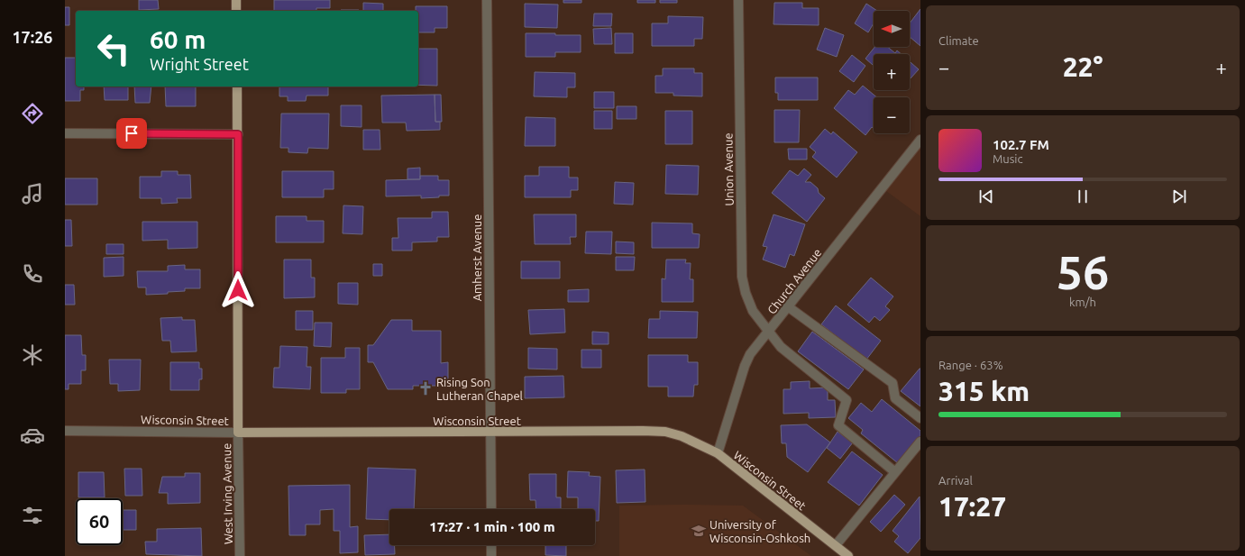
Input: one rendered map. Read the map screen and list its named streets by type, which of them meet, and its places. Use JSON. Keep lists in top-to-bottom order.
{
  "streets": {
    "main road": ["Wisconsin Street", "West Irving Avenue"],
    "street": ["Union Avenue", "Amherst Avenue", "Church Avenue"]
  },
  "crossings": [
    ["Union Avenue", "Church Avenue"],
    ["Amherst Avenue", "Wisconsin Street"],
    ["Church Avenue", "Wisconsin Street"],
    ["Wisconsin Street", "West Irving Avenue"]
  ],
  "places": {
    "church": ["Rising Son Lutheran Chapel"],
    "school or university": ["University of Wisconsin-Oshkosh"]
  },
  "north": "left",
  "page": {
    "tabs": "17:26",
    "tile": [
      "Climate",
      ["56", "km/h"],
      ["Range · 63%", "315 km"],
      ["Arrival", "17:27"]
    ],
    "map_buttons": ["+", "−"],
    "turn": ["60 m", "Wright Street"],
    "heat": ["−", "22°", "+"],
    "song": ["102.7 FM", "Music"],
    "limit": "60",
    "trip": "17:27 · 1 min · 100 m"
  }
}
